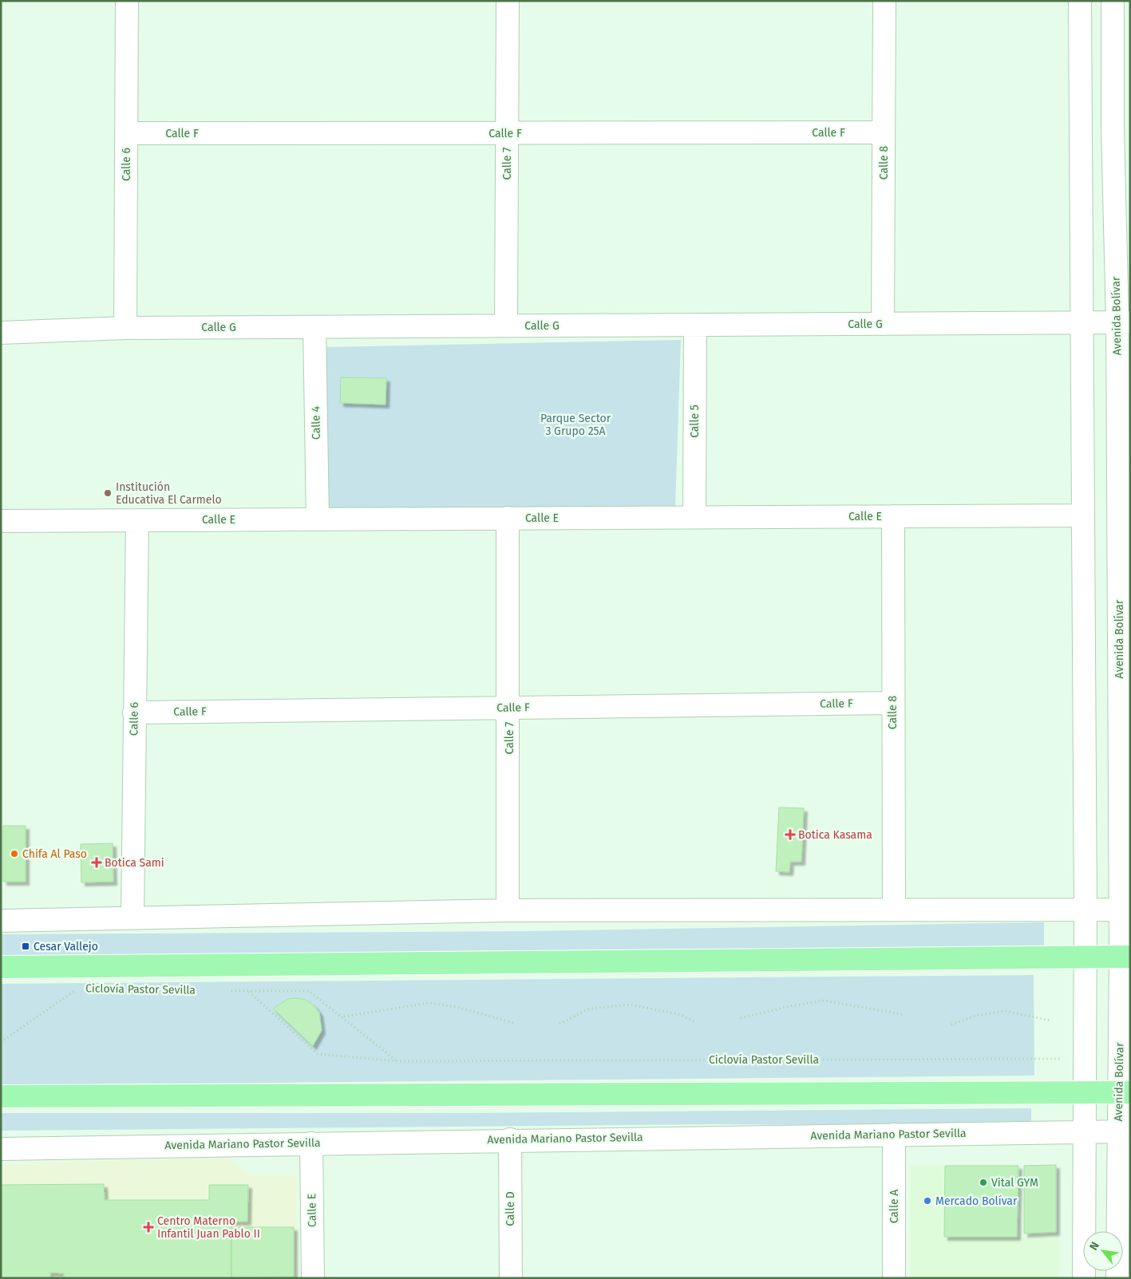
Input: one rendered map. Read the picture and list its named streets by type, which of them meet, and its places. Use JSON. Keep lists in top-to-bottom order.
{
  "streets": {
    "street": [
      "Calle F",
      "Calle 8",
      "Calle 7",
      "Calle 6",
      "Avenida Bolívar",
      "Calle G",
      "Calle 5",
      "Calle 4",
      "Calle E",
      "Avenida Mariano Pastor Sevilla",
      "Calle A",
      "Calle D"
    ],
    "path": ["Ciclovía Pastor Sevilla"]
  },
  "crossings": [
    ["Calle F", "Calle 8"],
    ["Calle F", "Calle 7"],
    ["Calle F", "Calle 6"],
    ["Calle 8", "Calle G"],
    ["Calle 8", "Calle E"],
    ["Calle 7", "Calle G"],
    ["Calle 7", "Calle E"],
    ["Calle 6", "Calle G"],
    ["Calle 6", "Calle E"],
    ["Avenida Bolívar", "Avenida Mariano Pastor Sevilla"],
    ["Calle G", "Calle 5"],
    ["Calle G", "Calle 4"],
    ["Calle 5", "Calle E"],
    ["Calle 4", "Calle E"],
    ["Calle E", "Avenida Mariano Pastor Sevilla"],
    ["Avenida Mariano Pastor Sevilla", "Calle A"],
    ["Avenida Mariano Pastor Sevilla", "Calle D"]
  ],
  "parks": ["Parque Sector 3 Grupo 25A"],
  "places": {
    "other": [
      "Institución Educativa El Carmelo",
      "Chifa Al Paso",
      "Vital GYM",
      "Mercado Bolívar"
    ],
    "health": ["Botica Kasama", "Botica Sami", "Centro Materno Infantil Juan Pablo II"],
    "transit": ["Cesar Vallejo"]
  },
  "north": "top left"
}
